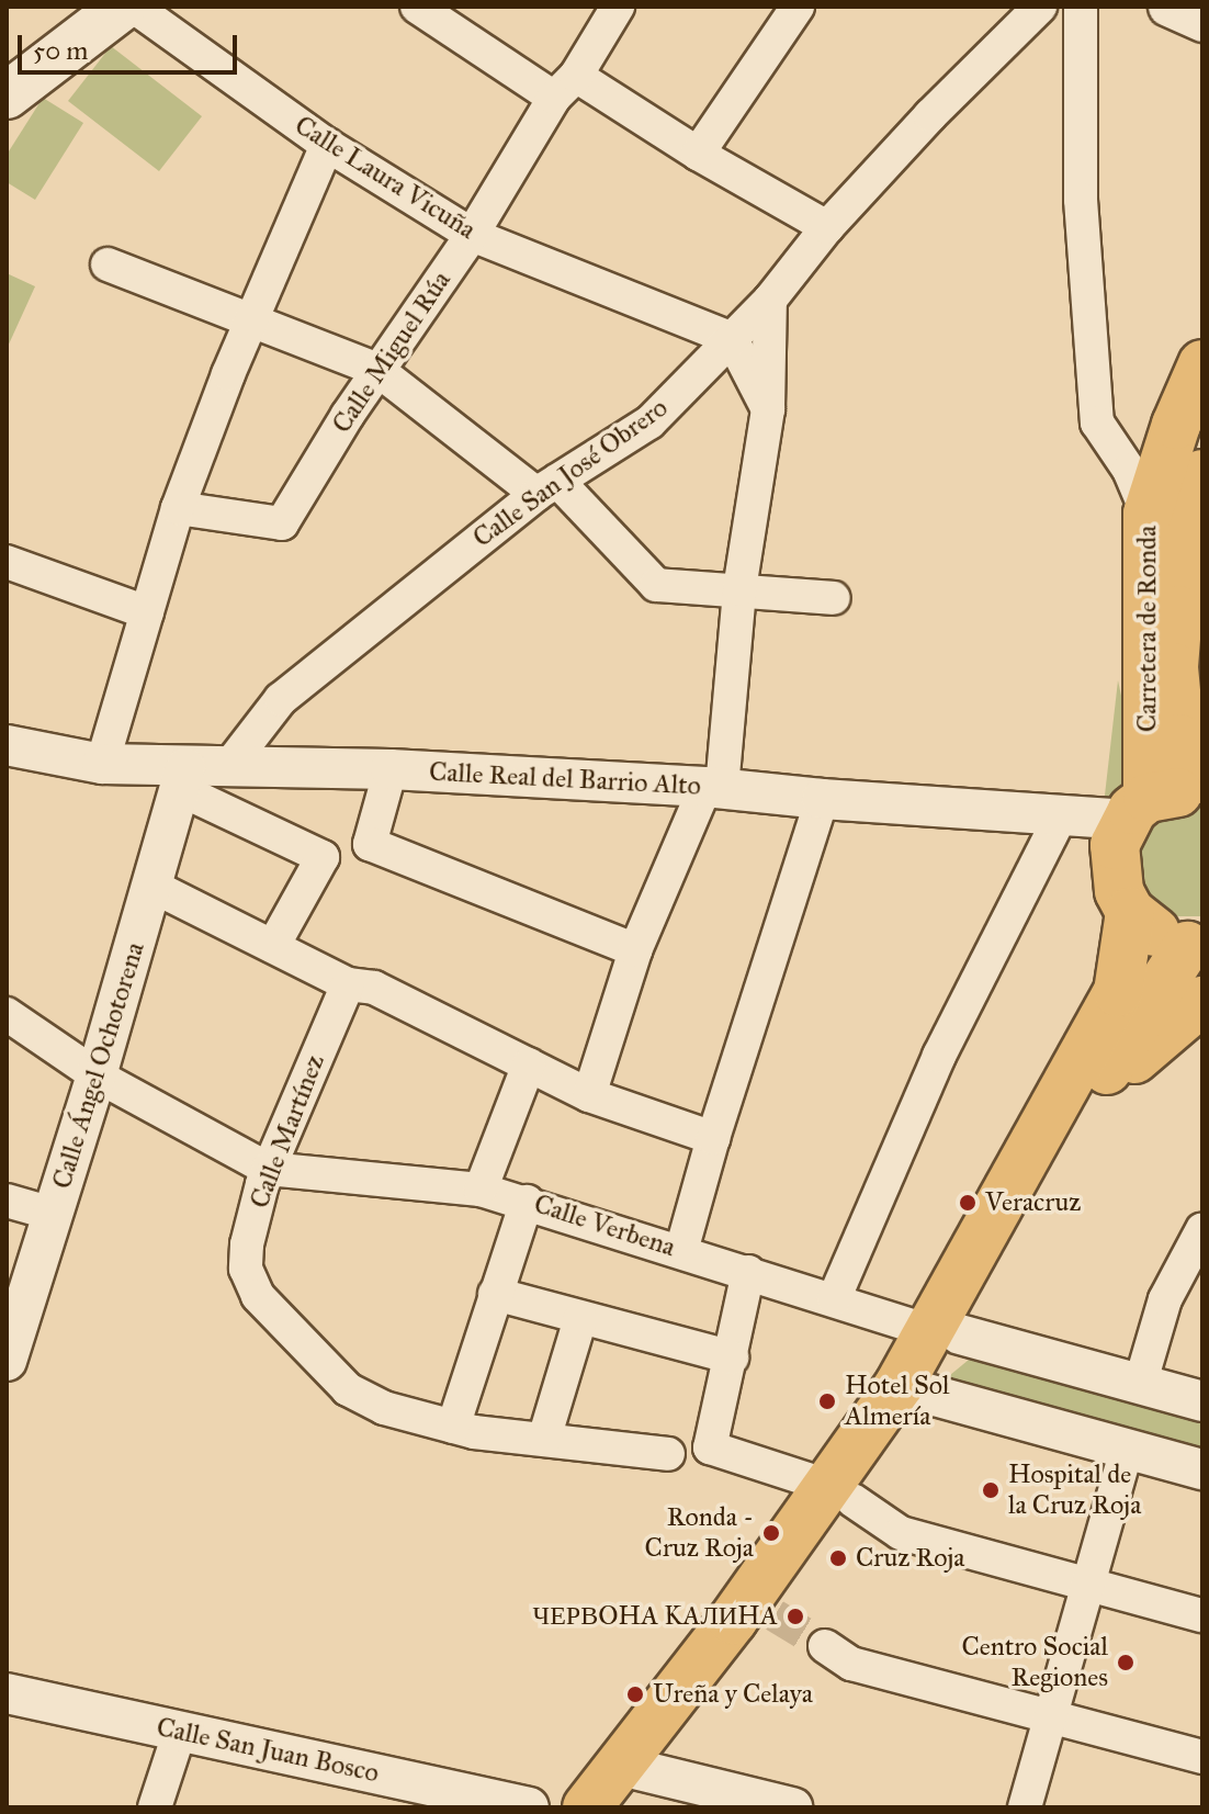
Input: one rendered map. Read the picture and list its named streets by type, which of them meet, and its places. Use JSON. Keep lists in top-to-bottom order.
{
  "streets": {
    "main road": ["Carretera de Ronda"],
    "street": [
      "Calle Laura Vicuña",
      "Calle Miguel Rúa",
      "Calle San José Obrero",
      "Calle Real del Barrio Alto",
      "Calle Ángel Ochotorena",
      "Calle Martínez",
      "Calle Verbena",
      "Calle San Juan Bosco"
    ]
  },
  "crossings": [
    ["Calle Laura Vicuña", "Calle Miguel Rúa"],
    ["Calle Laura Vicuña", "Calle San José Obrero"],
    ["Calle San José Obrero", "Calle Real del Barrio Alto"],
    ["Carretera de Ronda", "Calle Real del Barrio Alto"],
    ["Calle Real del Barrio Alto", "Calle Ángel Ochotorena"],
    ["Calle Martínez", "Calle Verbena"]
  ],
  "places": [
    "Veracruz",
    "Hotel Sol Almería",
    "Hospital de la Cruz Roja",
    "Ronda - Cruz Roja",
    "Cruz Roja",
    "ЧЕРВOHA KAЛИHA",
    "Centro Social Regiones",
    "Ureña y Celaya"
  ],
  "scale_bar": "50 m"
}
